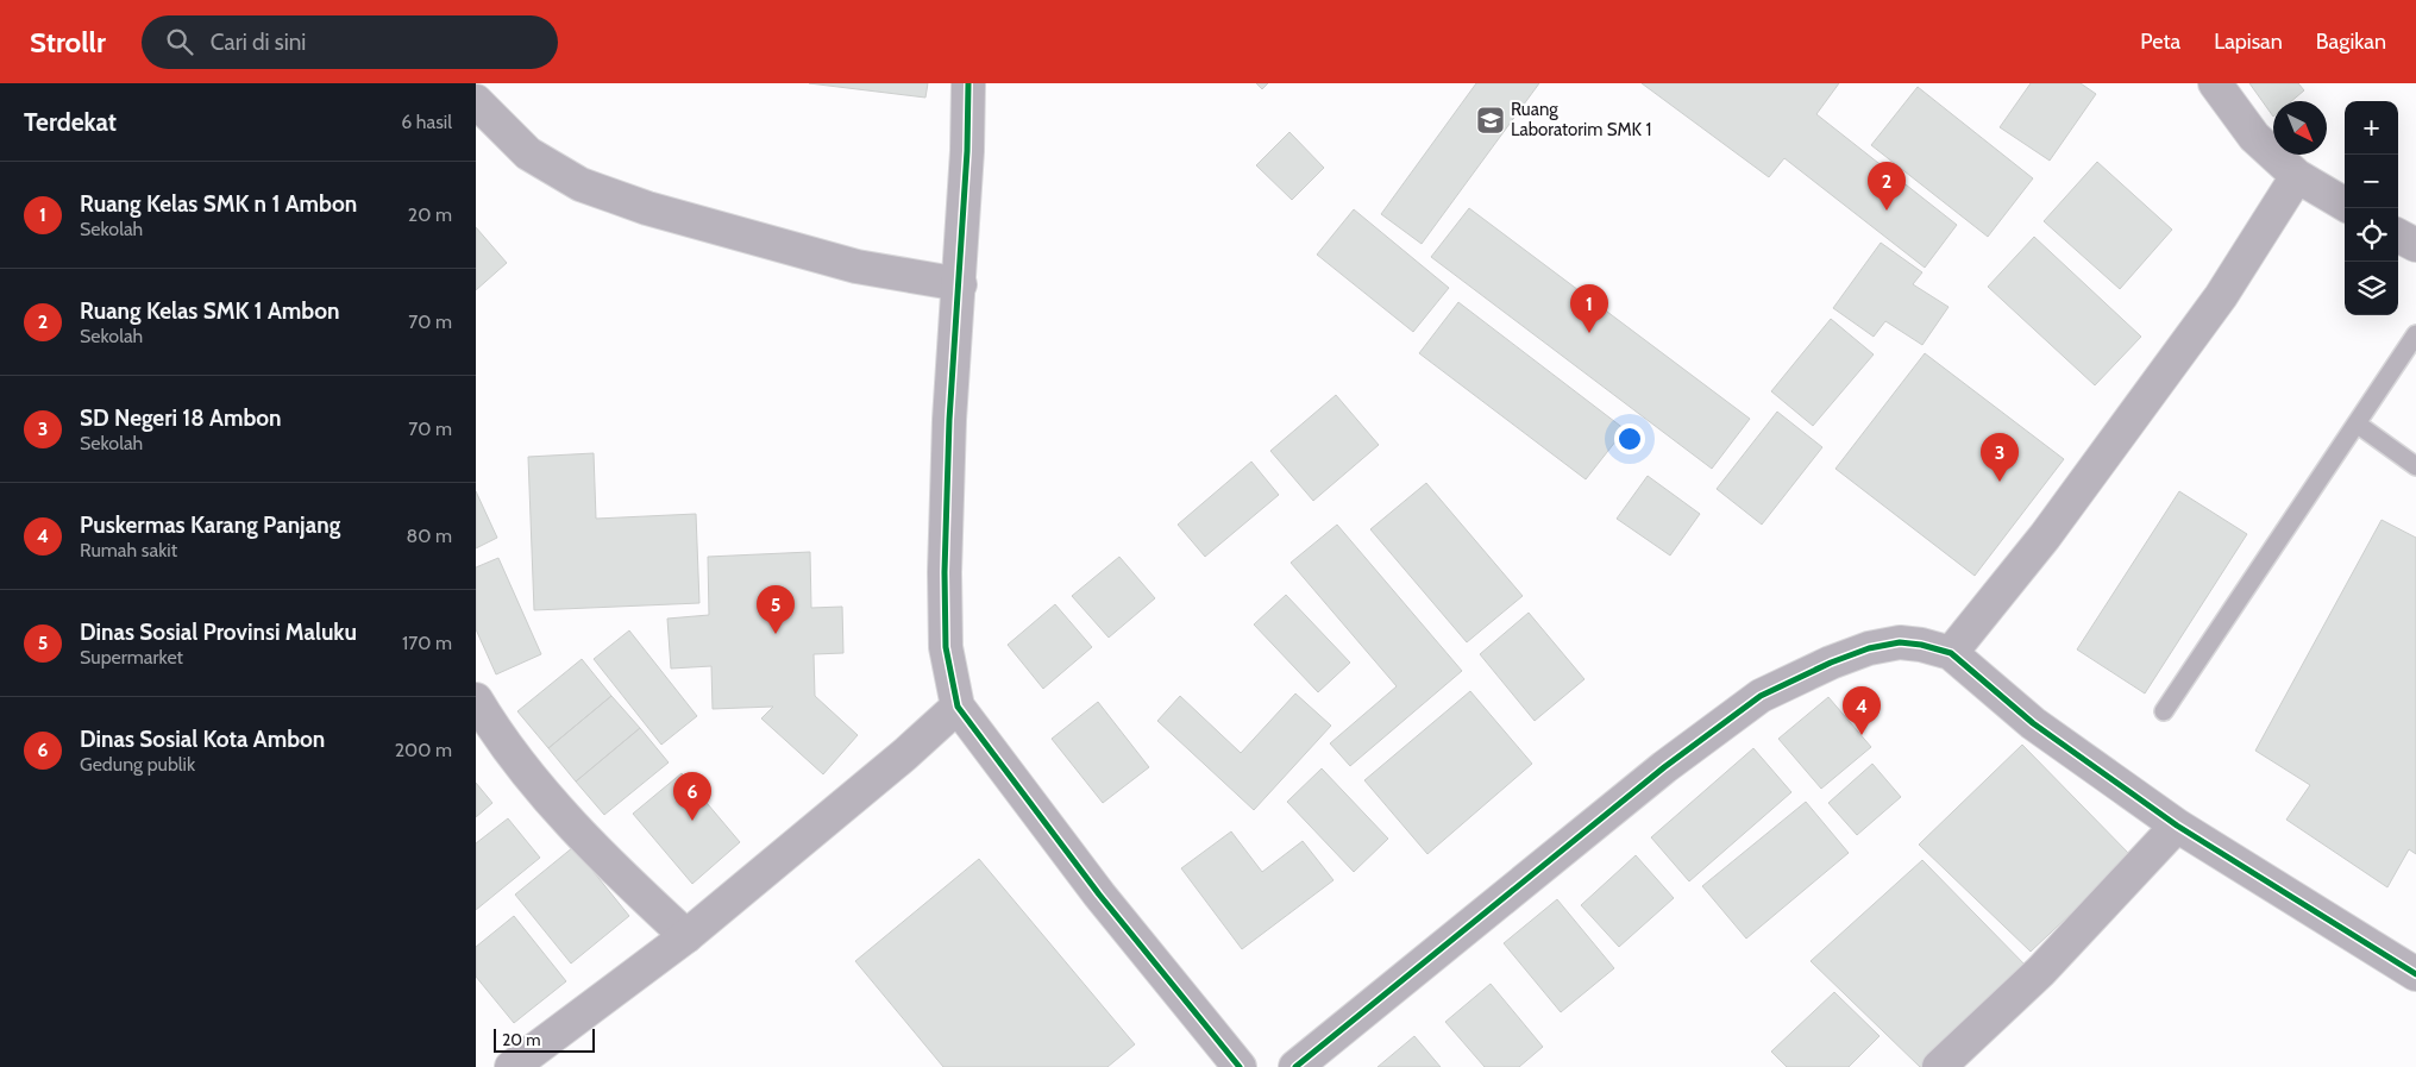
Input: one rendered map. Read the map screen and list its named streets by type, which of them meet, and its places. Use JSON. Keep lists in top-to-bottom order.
{
  "places": {
    "school or university": ["Ruang Laboratorim SMK 1"]
  },
  "scale_bar": "20 m",
  "north": "bottom right",
  "page": {
    "header": "Strollr",
    "search": "Cari di sini",
    "nav": ["Peta", "Lapisan", "Bagikan"],
    "heading": ["Terdekat", "6 hasil"],
    "map_buttons": ["+", "−"],
    "list": [
      {
        "mark": "1",
        "name": "Ruang Kelas SMK n 1 Ambon",
        "note": "Sekolah",
        "value": "20 m"
      },
      {
        "mark": "2",
        "name": "Ruang Kelas SMK 1 Ambon",
        "note": "Sekolah",
        "value": "70 m"
      },
      {
        "mark": "3",
        "name": "SD Negeri 18 Ambon",
        "note": "Sekolah",
        "value": "70 m"
      },
      {
        "mark": "4",
        "name": "Puskermas Karang Panjang",
        "note": "Rumah sakit",
        "value": "80 m"
      },
      {
        "mark": "5",
        "name": "Dinas Sosial Provinsi Maluku",
        "note": "Supermarket",
        "value": "170 m"
      },
      {
        "mark": "6",
        "name": "Dinas Sosial Kota Ambon",
        "note": "Gedung publik",
        "value": "200 m"
      }
    ],
    "pins": [
      "2",
      "1",
      "3",
      "5",
      "4",
      "6"
    ],
    "scale": "20 m"
  }
}
